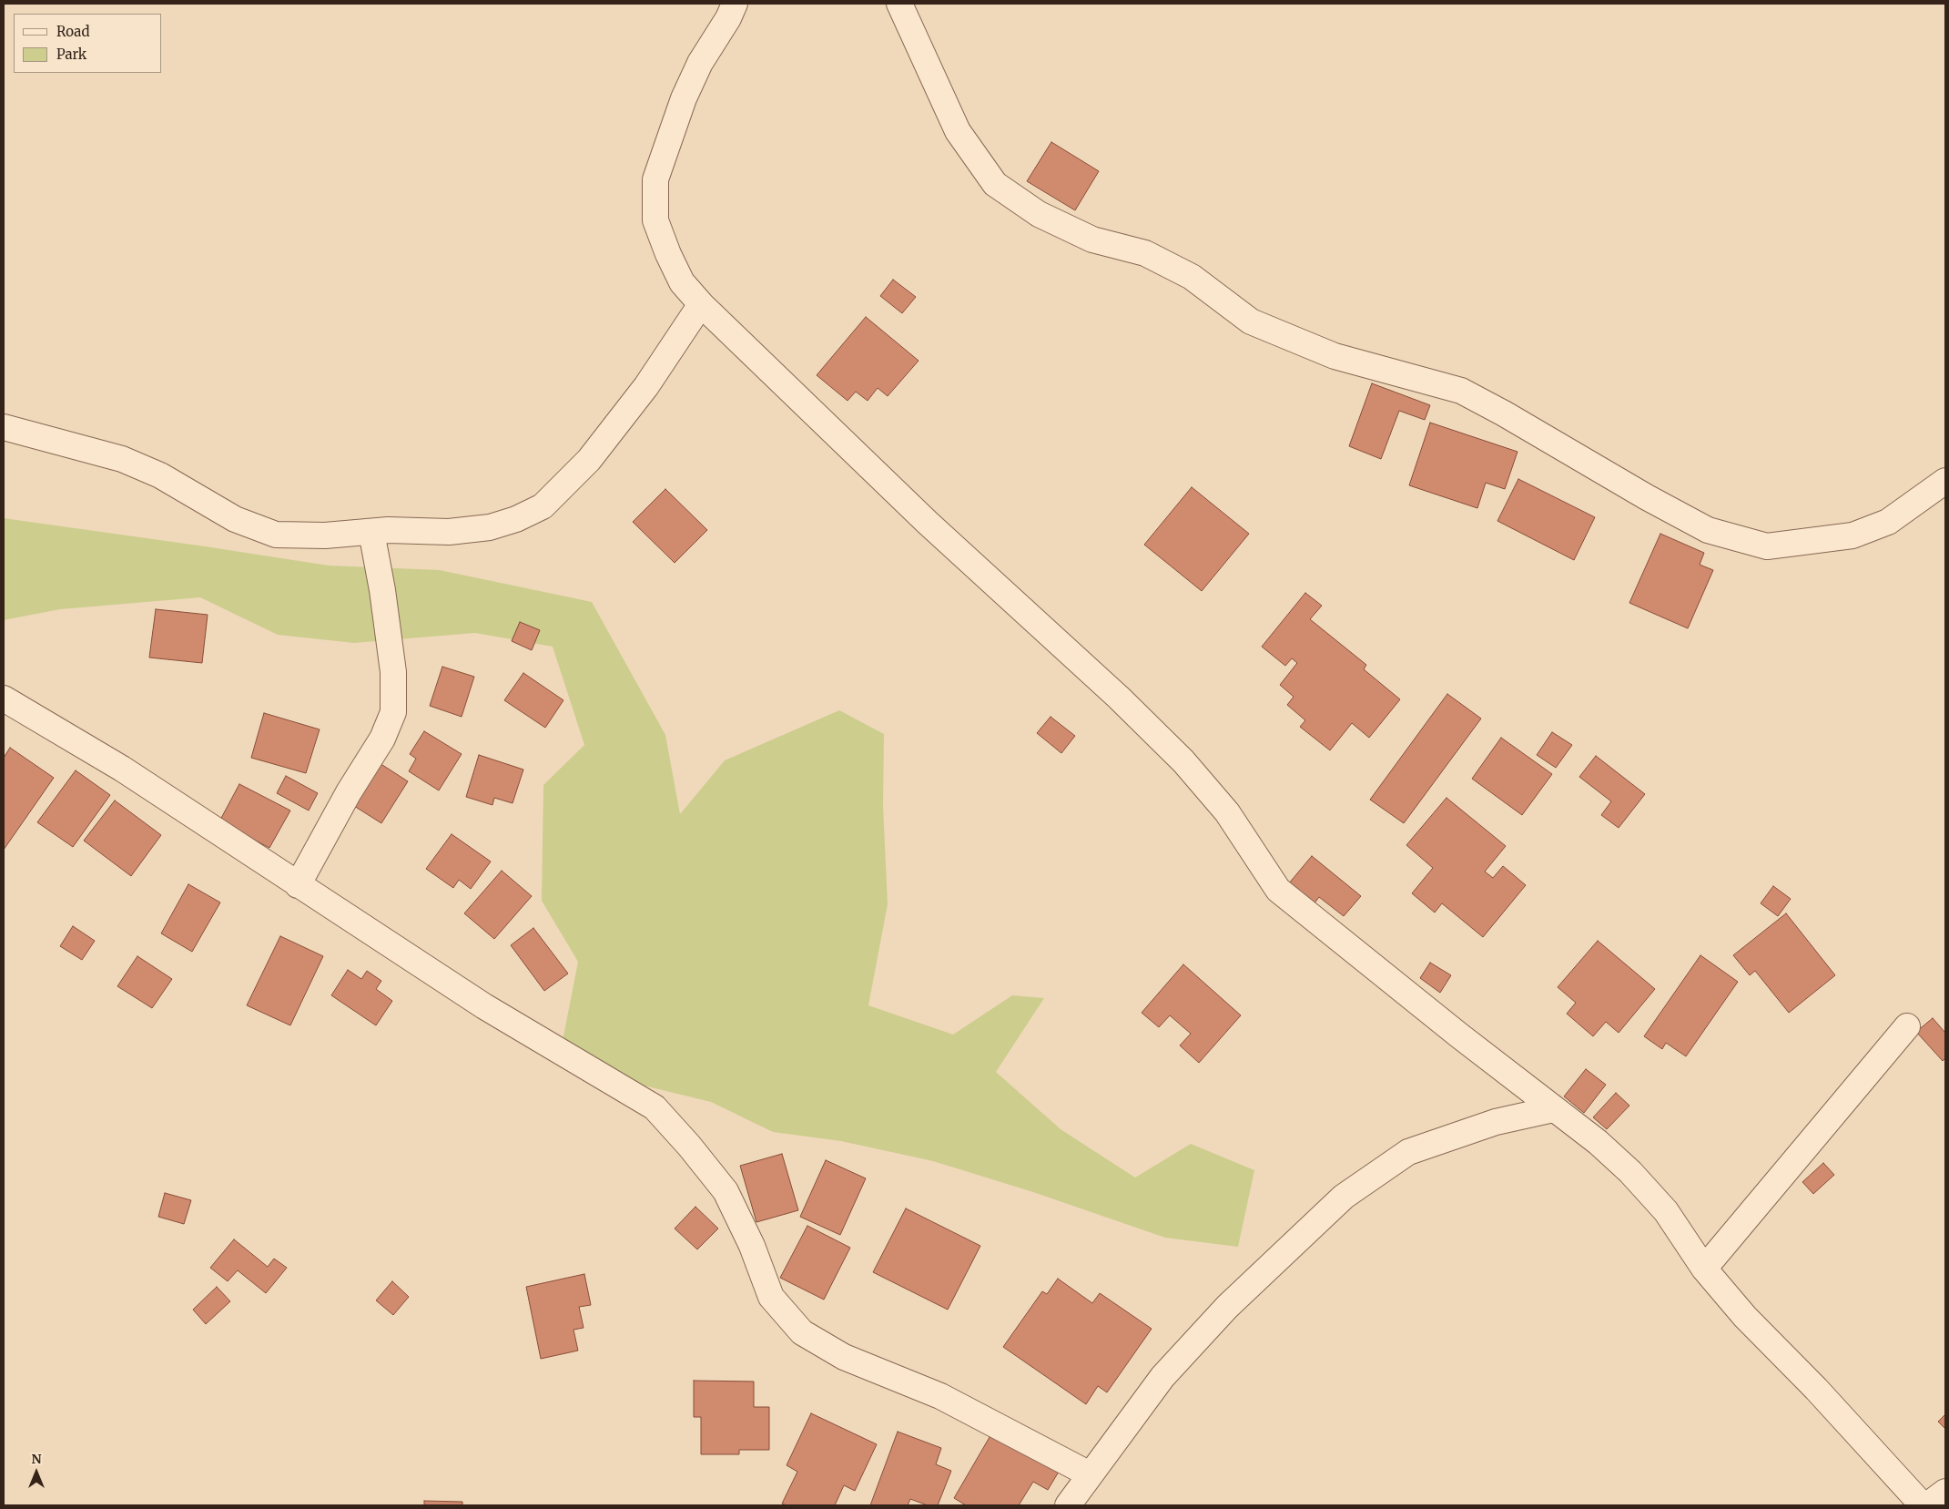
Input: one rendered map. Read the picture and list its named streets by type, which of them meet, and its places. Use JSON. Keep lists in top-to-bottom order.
{
  "legend": ["Road", "Park"],
  "north": "top"
}
